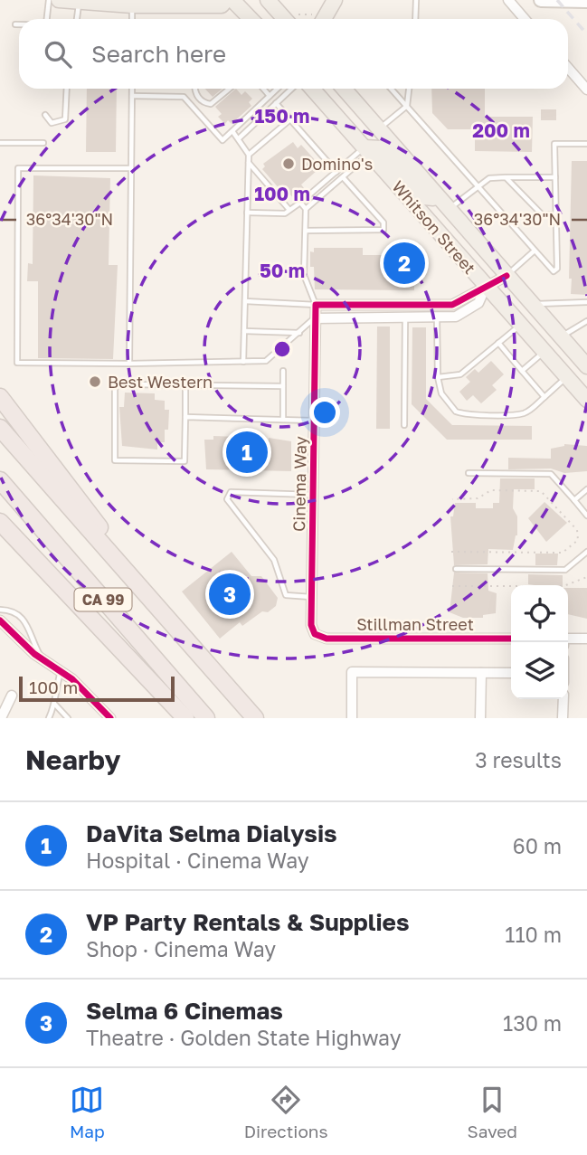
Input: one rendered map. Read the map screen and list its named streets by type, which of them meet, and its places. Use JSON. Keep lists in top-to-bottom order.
{
  "streets": {
    "highway": ["CA 99"],
    "main road": ["Whitson Street"],
    "street": ["Cinema Way", "Stillman Street"]
  },
  "crossings": [
    ["Cinema Way", "Stillman Street"]
  ],
  "places": ["Domino's", "Best Western"],
  "scale_bar": "100 m",
  "page": {
    "search": "Search here",
    "pins": ["2", "1", "3"],
    "scale": "100 m",
    "heading": ["Nearby", "3 results"],
    "list": [
      {
        "mark": "1",
        "name": "DaVita Selma Dialysis",
        "note": "Hospital · Cinema Way",
        "value": "60 m"
      },
      {
        "mark": "2",
        "name": "VP Party Rentals & Supplies",
        "note": "Shop · Cinema Way",
        "value": "110 m"
      },
      {
        "mark": "3",
        "name": "Selma 6 Cinemas",
        "note": "Theatre · Golden State Highway",
        "value": "130 m"
      }
    ],
    "nav": ["Map", "Directions", "Saved"]
  },
  "coordinates": ["36°34'30\"N"],
  "rings": [
    "150 m",
    "200 m",
    "100 m",
    "50 m"
  ]
}
